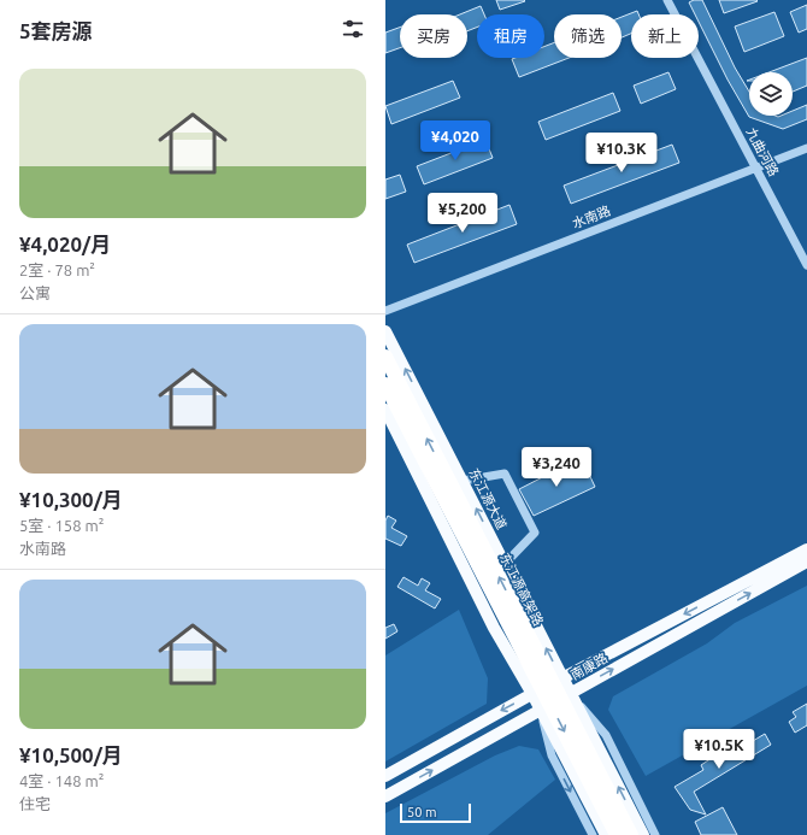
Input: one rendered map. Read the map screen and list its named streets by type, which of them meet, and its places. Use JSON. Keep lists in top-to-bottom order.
{
  "streets": {
    "highway": ["东江源高架路"],
    "main road": ["东江源大道", "南康路"],
    "street": ["九曲河路", "水南路"]
  },
  "crossings": [
    ["九曲河路", "水南路"],
    ["东江源大道", "南康路"]
  ],
  "scale_bar": "50 m",
  "page": {
    "heading": "5套房源",
    "chip": [
      "买房",
      "租房",
      "筛选",
      "新上"
    ],
    "list": [
      {
        "name": "¥4,020/月",
        "note": "2室 · 78 m² · 公寓"
      },
      {
        "name": "¥10,300/月",
        "note": "5室 · 158 m² · 水南路"
      },
      {
        "name": "¥10,500/月",
        "note": "4室 · 148 m² · 住宅"
      }
    ],
    "price": [
      "¥4,020",
      "¥10.3K",
      "¥5,200",
      "¥3,240",
      "¥10.5K"
    ],
    "scale": "50 m"
  }
}
